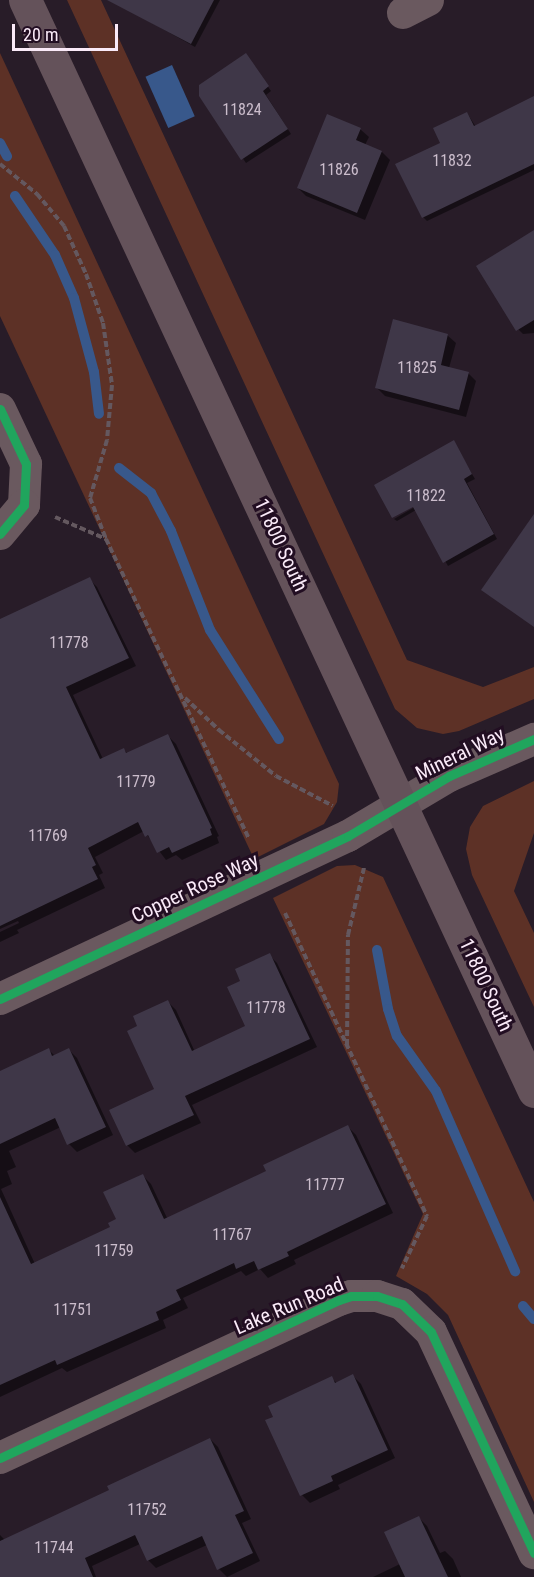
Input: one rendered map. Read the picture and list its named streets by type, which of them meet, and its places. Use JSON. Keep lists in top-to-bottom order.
{
  "streets": {
    "main road": ["11800 South"],
    "street": ["Mineral Way", "Copper Rose Way", "Lake Run Road"]
  },
  "crossings": [
    ["11800 South", "Mineral Way"],
    ["11800 South", "Copper Rose Way"],
    ["Mineral Way", "Copper Rose Way"]
  ],
  "house_numbers": [
    "11824",
    "11832",
    "11826",
    "11825",
    "11822",
    "11778",
    "11779",
    "11769",
    "11778",
    "11777",
    "11767",
    "11759",
    "11751",
    "11752",
    "11744"
  ],
  "scale_bar": "20 m"
}
